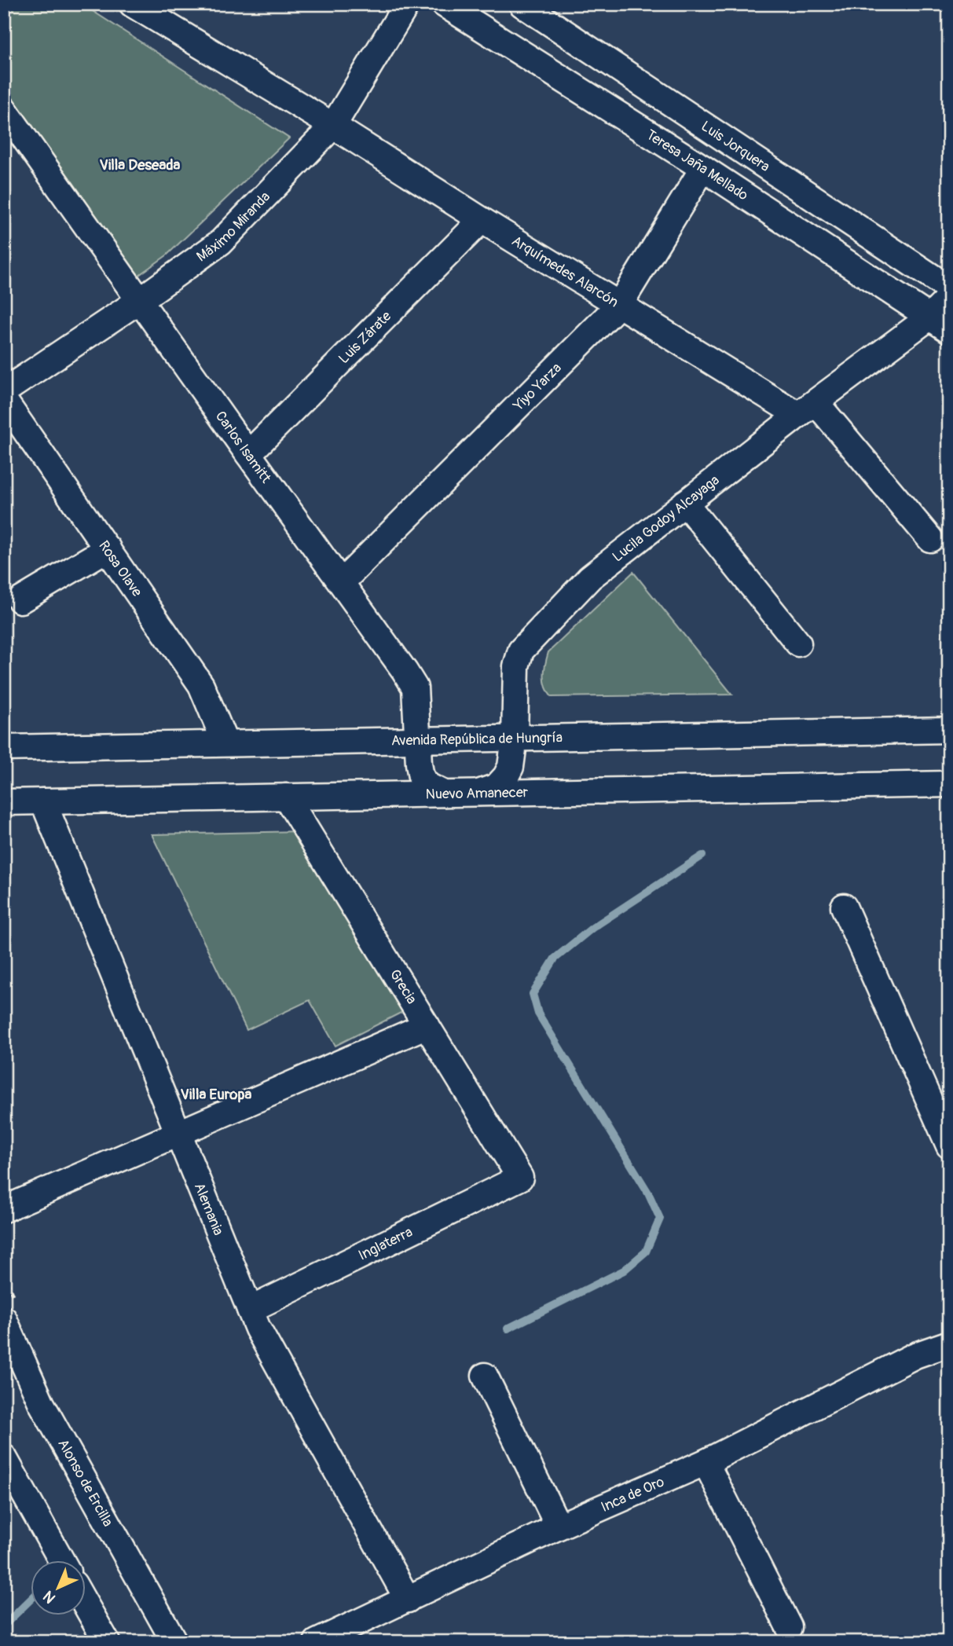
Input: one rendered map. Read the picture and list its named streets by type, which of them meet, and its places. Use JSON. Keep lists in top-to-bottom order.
{
  "streets": {
    "street": [
      "Luis Jorquera",
      "Teresa Jaña Mellado",
      "Máximo Miranda",
      "Arquímedes Alarcón",
      "Luis Zárate",
      "Yiyo Yarza",
      "Carlos Isamitt",
      "Lucila Godoy Alcayaga",
      "Rosa Olave",
      "Avenida República de Hungría",
      "Nuevo Amanecer",
      "Grecia",
      "Alemania",
      "Inglaterra",
      "Alonso de Ercilla",
      "Inca de Oro"
    ]
  },
  "crossings": [
    ["Teresa Jaña Mellado", "Yiyo Yarza"],
    ["Teresa Jaña Mellado", "Lucila Godoy Alcayaga"],
    ["Máximo Miranda", "Arquímedes Alarcón"],
    ["Máximo Miranda", "Carlos Isamitt"],
    ["Arquímedes Alarcón", "Luis Zárate"],
    ["Arquímedes Alarcón", "Yiyo Yarza"],
    ["Arquímedes Alarcón", "Lucila Godoy Alcayaga"],
    ["Luis Zárate", "Carlos Isamitt"],
    ["Yiyo Yarza", "Carlos Isamitt"],
    ["Carlos Isamitt", "Avenida República de Hungría"],
    ["Carlos Isamitt", "Nuevo Amanecer"],
    ["Lucila Godoy Alcayaga", "Avenida República de Hungría"],
    ["Lucila Godoy Alcayaga", "Nuevo Amanecer"],
    ["Rosa Olave", "Avenida República de Hungría"],
    ["Nuevo Amanecer", "Grecia"],
    ["Nuevo Amanecer", "Alemania"],
    ["Grecia", "Inglaterra"],
    ["Alemania", "Inglaterra"],
    ["Alemania", "Inca de Oro"]
  ],
  "districts": ["Villa Deseada", "Villa Europa"],
  "north": "bottom left"
}
